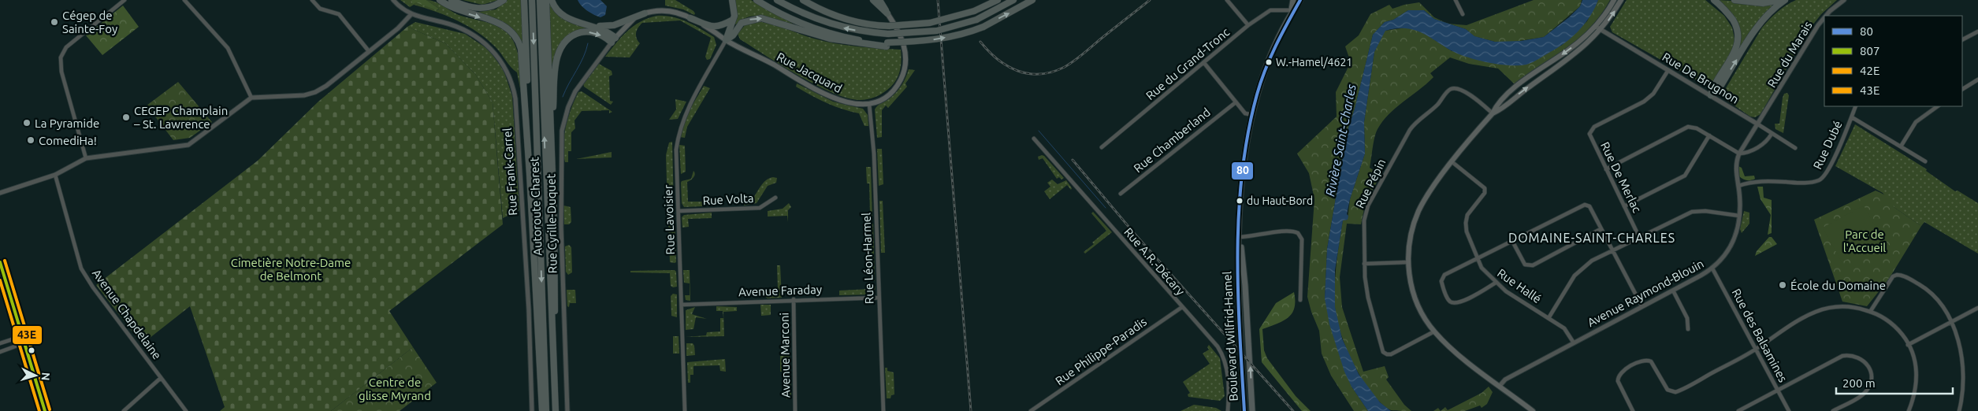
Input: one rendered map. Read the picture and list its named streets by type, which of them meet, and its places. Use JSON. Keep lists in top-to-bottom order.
{
  "streets": {
    "highway": ["Autoroute Charest"],
    "main road": ["Rue Jacquard", "Rue Cyrille-Duquet", "Boulevard Wilfrid-Hamel"],
    "street": [
      "Rue du Marais",
      "Rue du Grand-Tronc",
      "Rue De Brugnon",
      "Rue Chamberland",
      "Rue Dubé",
      "Rue Frank-Carrel",
      "Rue De Merlac",
      "Rue Pépin",
      "Rue Volta",
      "Rue Lavoisier",
      "Rue Léon-Harmel",
      "Rue A.R.-Décary",
      "Rue Hallé",
      "Avenue Faraday",
      "Avenue Raymond-Blouin",
      "Avenue Chapdelaine",
      "Rue des Balsamines",
      "Rue Philippe-Paradis",
      "Avenue Marconi"
    ]
  },
  "crossings": [
    ["Rue du Marais", "Rue De Brugnon"],
    ["Rue du Marais", "Avenue Raymond-Blouin"],
    ["Rue du Grand-Tronc", "Boulevard Wilfrid-Hamel"],
    ["Rue Jacquard", "Rue Lavoisier"],
    ["Rue Jacquard", "Rue Cyrille-Duquet"],
    ["Rue Jacquard", "Rue Léon-Harmel"],
    ["Rue De Brugnon", "Rue De Merlac"],
    ["Rue De Brugnon", "Avenue Raymond-Blouin"],
    ["Rue Dubé", "Avenue Raymond-Blouin"],
    ["Rue Volta", "Rue Lavoisier"],
    ["Rue Lavoisier", "Rue Cyrille-Duquet"],
    ["Rue Lavoisier", "Avenue Faraday"],
    ["Rue Léon-Harmel", "Avenue Faraday"],
    ["Rue A.R.-Décary", "Rue Philippe-Paradis"],
    ["Rue Hallé", "Avenue Raymond-Blouin"],
    ["Avenue Faraday", "Avenue Marconi"],
    ["Avenue Raymond-Blouin", "Rue des Balsamines"]
  ],
  "districts": ["DOMAINE-SAINT-CHARLES"],
  "water": ["Rivière Saint-Charles"],
  "parks": ["Parc de l'Accueil", "Cimetière Notre-Dame de Belmont", "Centre de glisse Myrand"],
  "places": [
    "Cégep de Sainte-Foy",
    "W.-Hamel/4621",
    "CEGEP Champlain – St. Lawrence",
    "La Pyramide",
    "ComediHa!",
    "du Haut-Bord",
    "École du Domaine"
  ],
  "lines": [
    "transit line 80",
    "transit line 43E",
    "transit line 807",
    "transit line 42E"
  ],
  "legend": [
    "80",
    "807",
    "42E",
    "43E"
  ],
  "scale_bar": "200 m",
  "north": "right"
}
